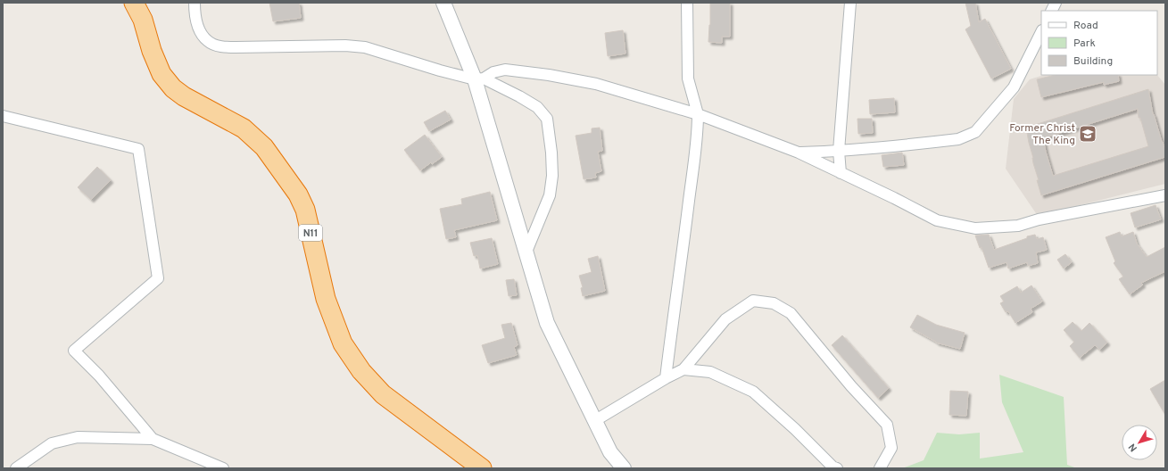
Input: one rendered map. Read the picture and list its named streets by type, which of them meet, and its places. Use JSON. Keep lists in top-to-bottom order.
{
  "streets": {
    "highway": ["N11"]
  },
  "places": {
    "school or university": ["Former Christ The King"]
  },
  "legend": ["Road", "Park", "Building"],
  "north": "bottom left"
}
